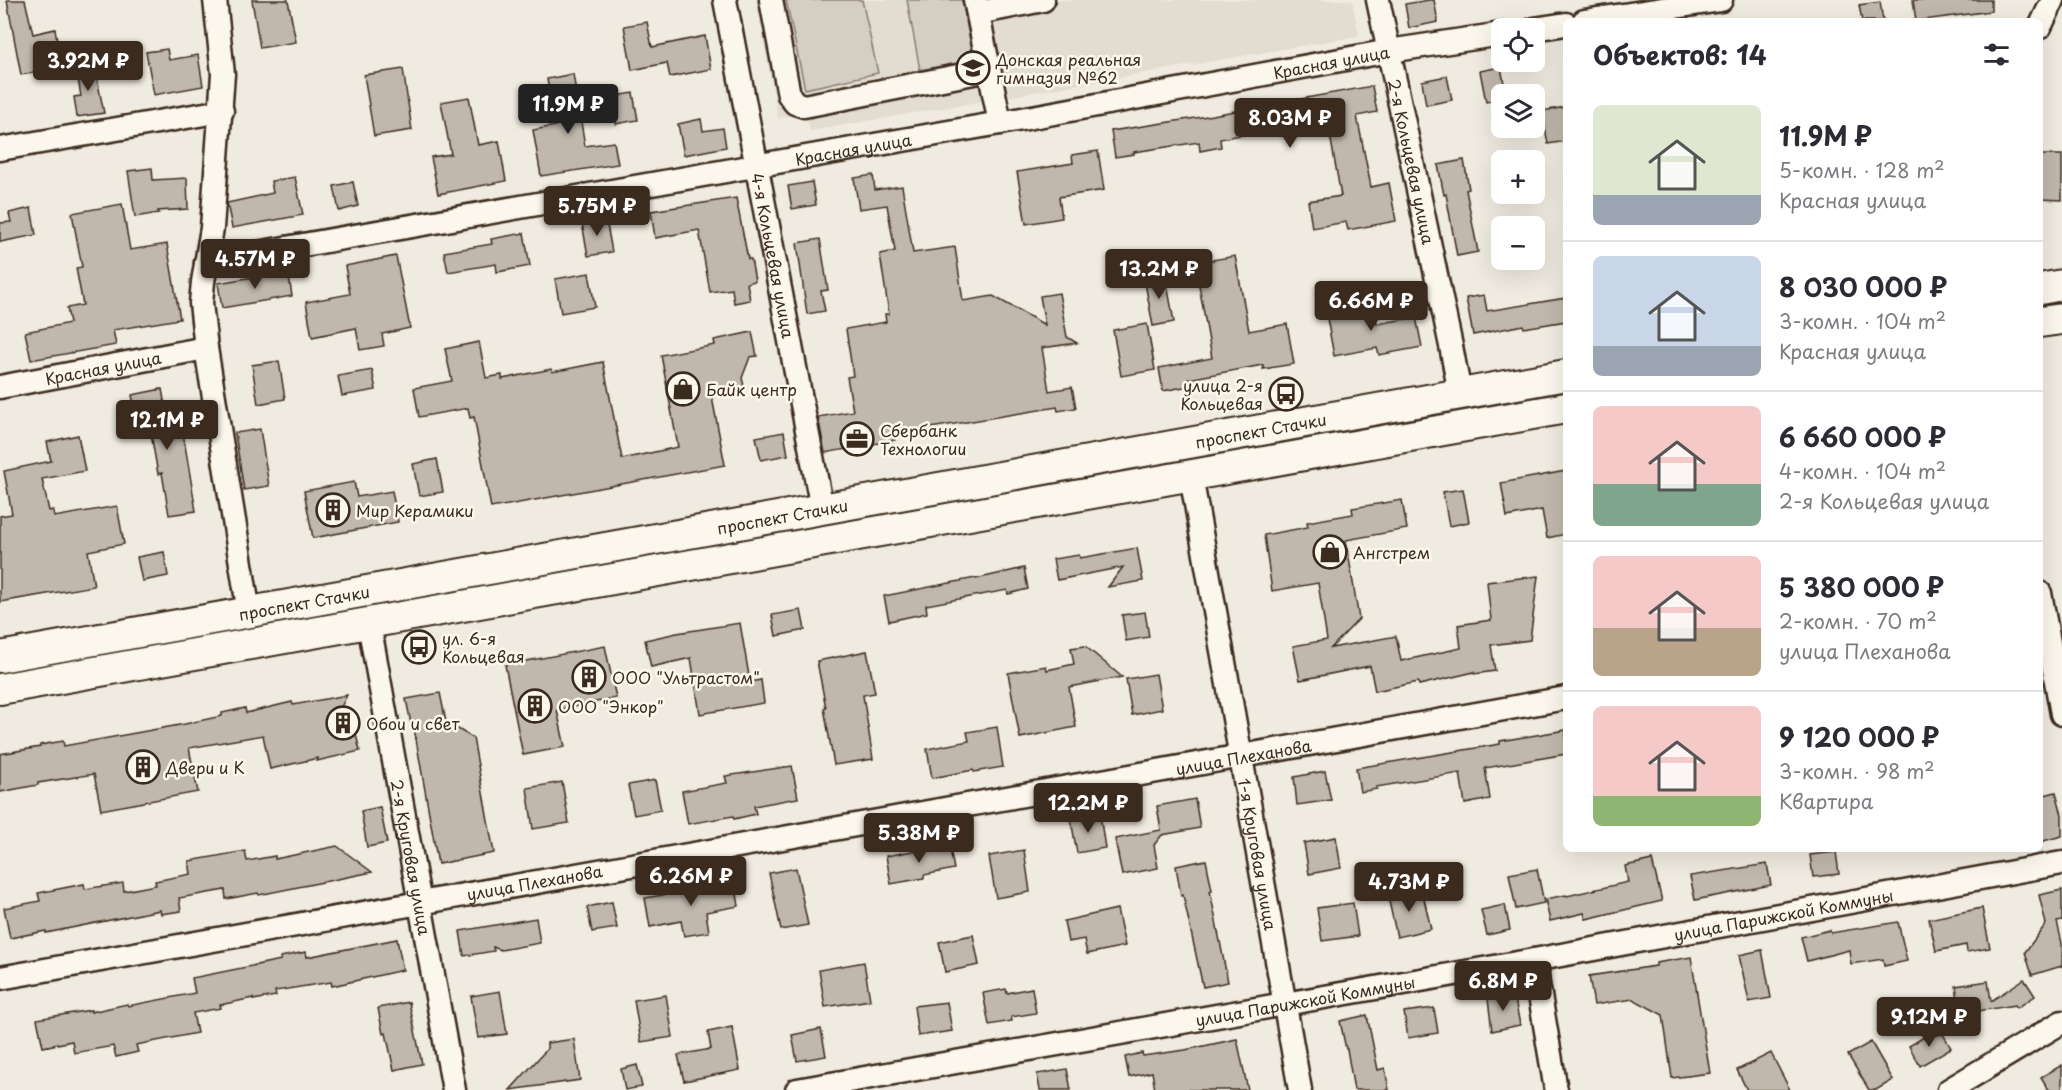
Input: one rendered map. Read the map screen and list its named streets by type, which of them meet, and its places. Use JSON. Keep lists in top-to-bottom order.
{
  "streets": {
    "main road": ["проспект Стачки"],
    "street": [
      "Красная улица",
      "2-я Кольцевая улица",
      "4-я Кольцевая улица",
      "улица Плеханова",
      "1-я Круговая улица",
      "2-я Круговая улица",
      "улица Парижской Коммуны"
    ]
  },
  "crossings": [
    ["Красная улица", "2-я Кольцевая улица"],
    ["Красная улица", "4-я Кольцевая улица"],
    ["2-я Кольцевая улица", "проспект Стачки"],
    ["4-я Кольцевая улица", "проспект Стачки"],
    ["проспект Стачки", "1-я Круговая улица"],
    ["проспект Стачки", "2-я Круговая улица"],
    ["улица Плеханова", "1-я Круговая улица"],
    ["улица Плеханова", "2-я Круговая улица"],
    ["1-я Круговая улица", "улица Парижской Коммуны"]
  ],
  "places": {
    "school or university": ["Донская реальная гимназия №62"],
    "shop": ["Байк центр", "Ангстрем"],
    "bus stop": ["улица 2-я Кольцевая", "ул. 6-я Кольцевая"],
    "office": ["Сбербанк Технологии"],
    "building": [
      "Мир Керамики",
      "ООО \"Ультрастом\"",
      "ООО \"Энкор\"",
      "Обои и свет",
      "Двери и К"
    ]
  },
  "page": {
    "map_buttons": ["+", "−"],
    "heading": "Объектов: 14",
    "price": [
      "3.92M ₽",
      "11.9M ₽",
      "8.03M ₽",
      "5.75M ₽",
      "4.57M ₽",
      "13.2M ₽",
      "6.66M ₽",
      "12.1M ₽",
      "12.2M ₽",
      "5.38M ₽",
      "6.26M ₽",
      "4.73M ₽",
      "6.8M ₽",
      "9.12M ₽"
    ],
    "list": [
      {
        "name": "11.9M ₽",
        "note": "5-комн. · 128 m² · Красная улица"
      },
      {
        "name": "8 030 000 ₽",
        "note": "3-комн. · 104 m² · Красная улица"
      },
      {
        "name": "6 660 000 ₽",
        "note": "4-комн. · 104 m² · 2-я Кольцевая улица"
      },
      {
        "name": "5 380 000 ₽",
        "note": "2-комн. · 70 m² · улица Плеханова"
      },
      {
        "name": "9 120 000 ₽",
        "note": "3-комн. · 98 m² · Квартира"
      }
    ]
  }
}
